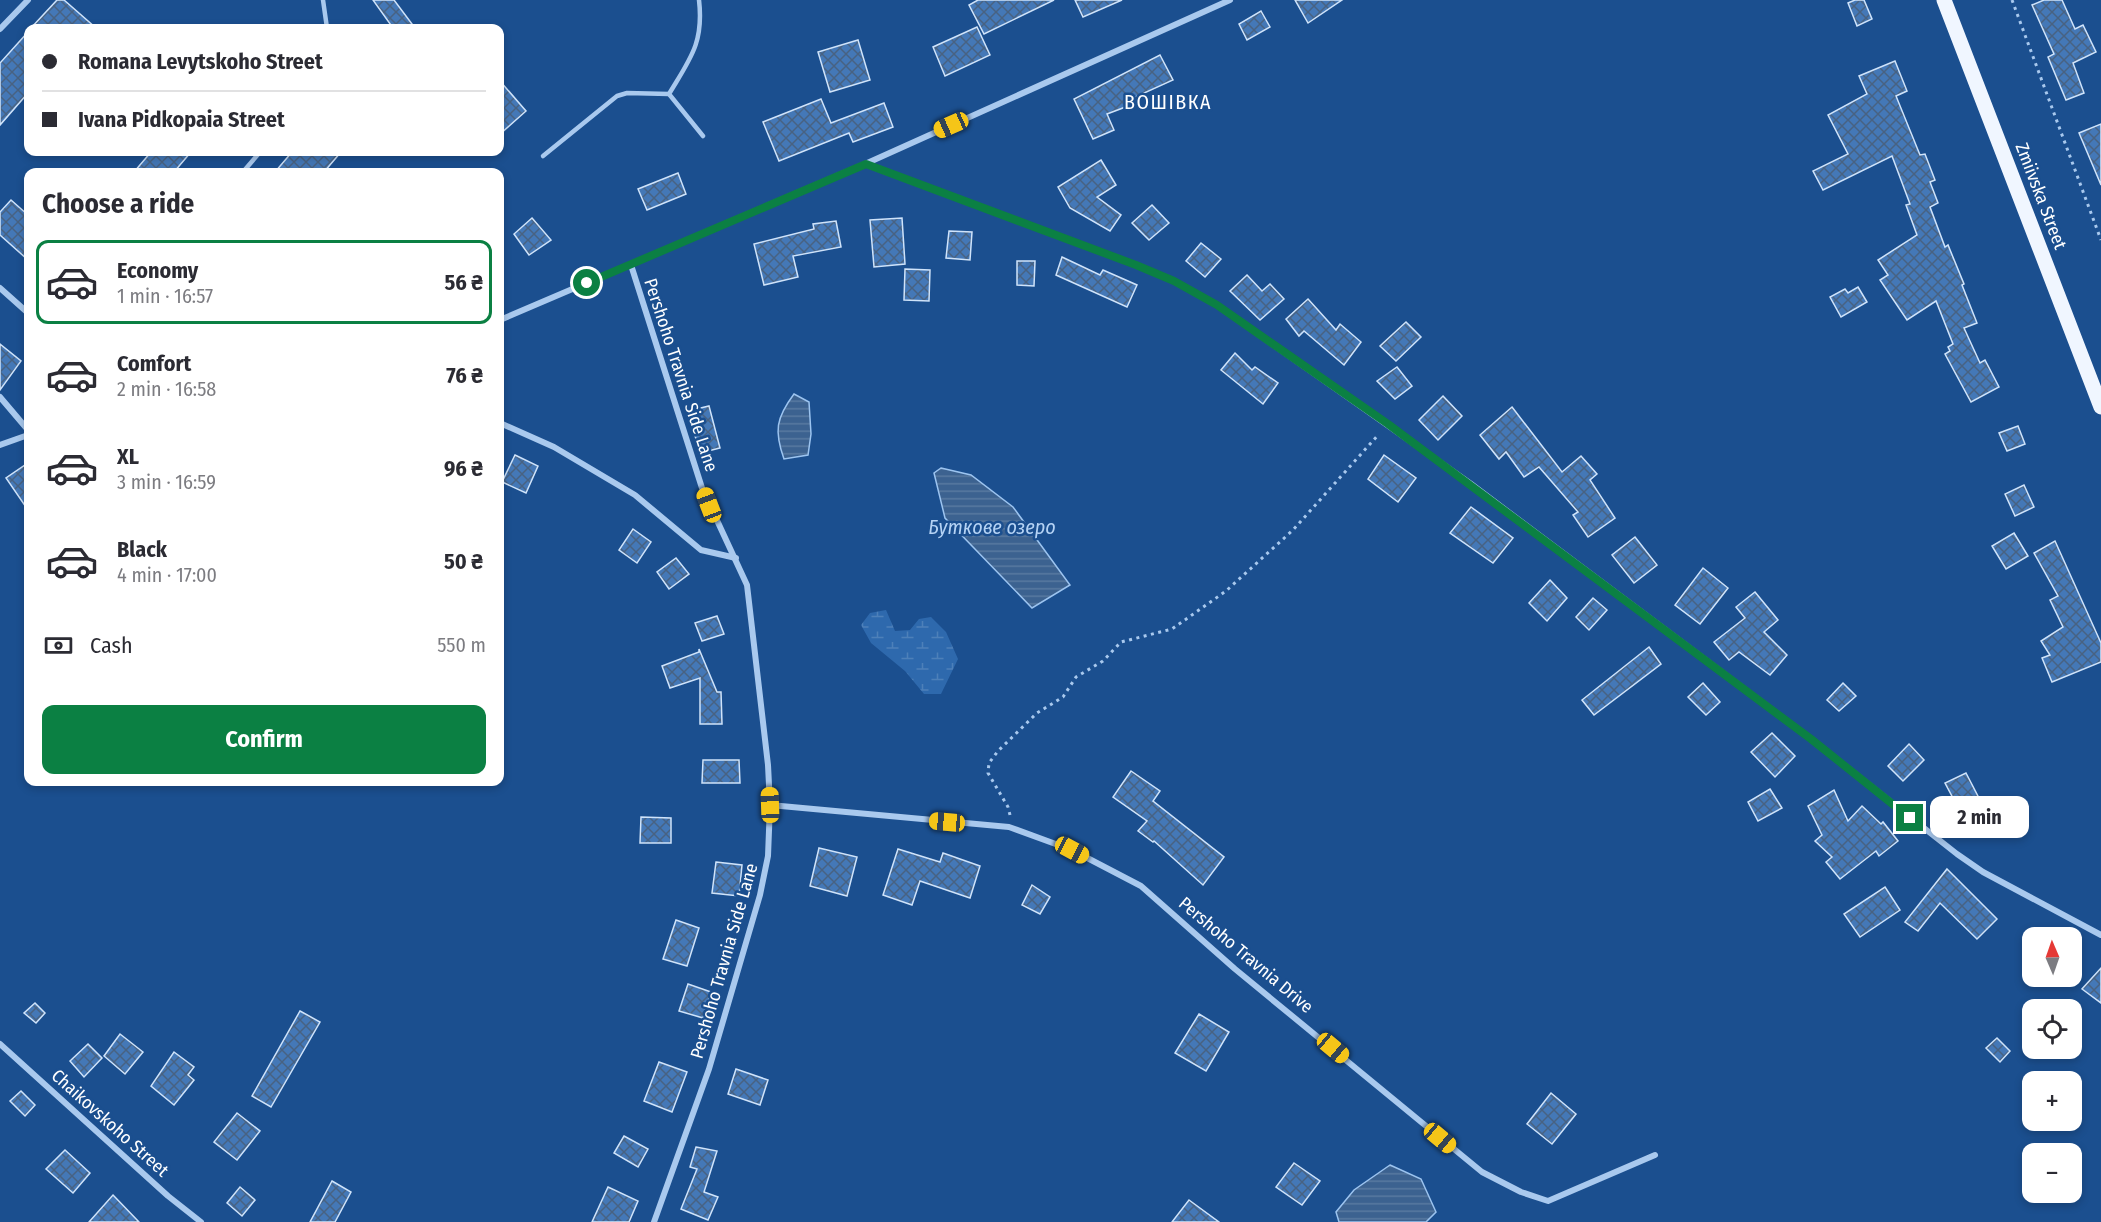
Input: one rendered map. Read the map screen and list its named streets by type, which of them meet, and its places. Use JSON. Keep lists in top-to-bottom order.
{
  "streets": {
    "main road": ["Zmiivska Street"],
    "street": ["Pershoho Travnia Side Lane", "Pershoho Travnia Drive", "Chaikovskoho Street"]
  },
  "crossings": [
    ["Pershoho Travnia Side Lane", "Pershoho Travnia Drive"]
  ],
  "districts": ["ВОШІВКА"],
  "water": ["Буткове озеро"],
  "north": "top",
  "page": {
    "banner": ["Romana Levytskoho Street", "Ivana Pidkopaia Street"],
    "heading": "Choose a ride",
    "list": [
      {
        "name": "Economy",
        "note": "1 min · 16:57",
        "value": "56 ₴"
      },
      {
        "name": "Comfort",
        "note": "2 min · 16:58",
        "value": "76 ₴"
      },
      {
        "name": "XL",
        "note": "3 min · 16:59",
        "value": "96 ₴"
      },
      {
        "name": "Black",
        "note": "4 min · 17:00",
        "value": "50 ₴"
      }
    ],
    "pay": ["Cash", "550 m"],
    "buttons": "Confirm",
    "bubble": "2 min",
    "map_buttons": ["+", "−"]
  }
}
